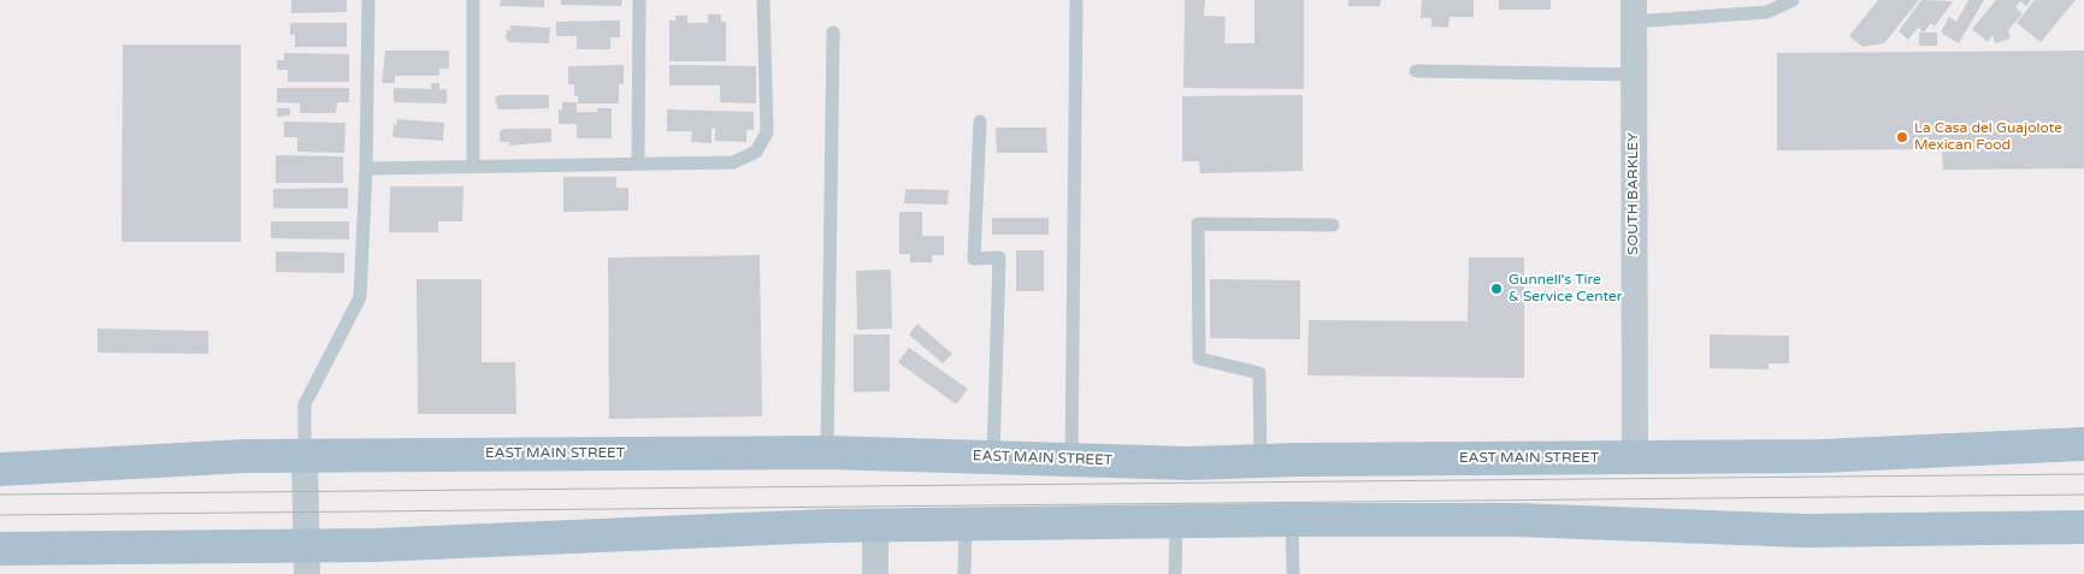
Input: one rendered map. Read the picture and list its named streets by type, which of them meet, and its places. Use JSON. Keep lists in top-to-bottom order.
{
  "streets": {
    "main road": ["EAST MAIN STREET"],
    "street": ["SOUTH BARKLEY"]
  },
  "crossings": [
    ["SOUTH BARKLEY", "EAST MAIN STREET"]
  ],
  "places": ["La Casa del Guajolote Mexican Food", "Gunnell's Tire & Service Center"]
}
